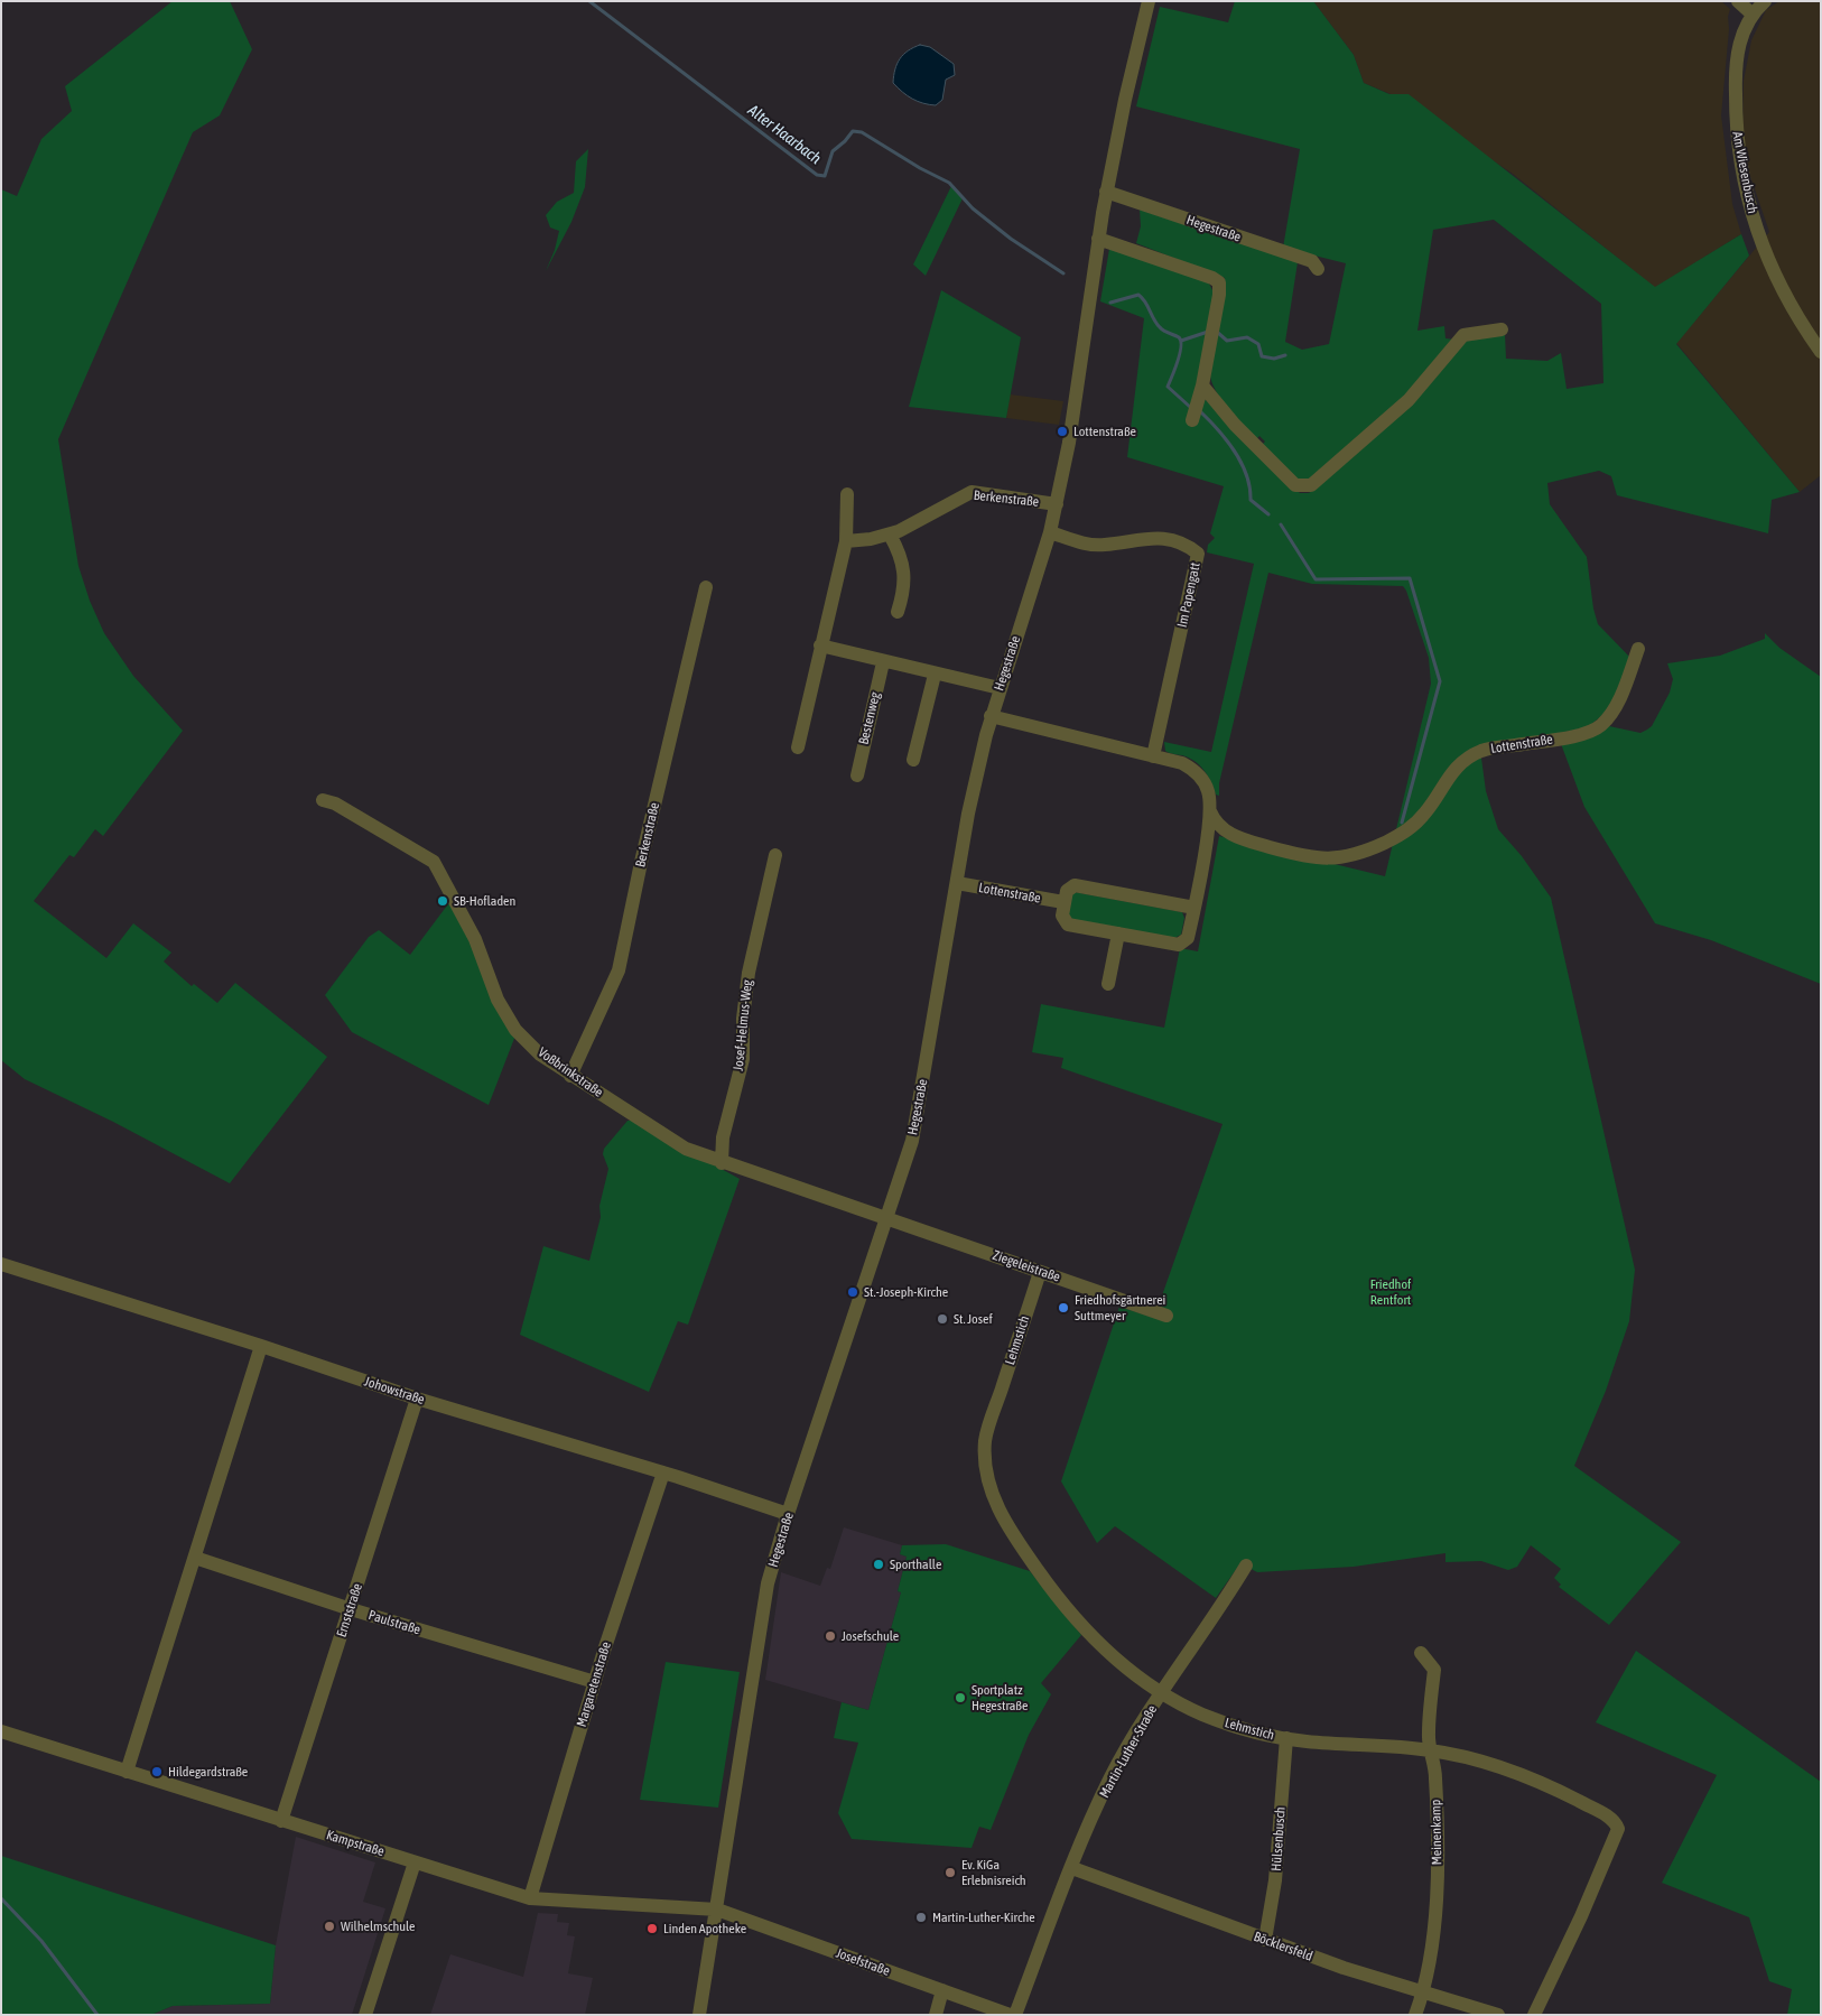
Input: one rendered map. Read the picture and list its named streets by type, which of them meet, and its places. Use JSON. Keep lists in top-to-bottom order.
{
  "streets": {
    "street": [
      "Am Wiesenbusch",
      "Hegestraße",
      "Berkenstraße",
      "Im Papengatt",
      "Bestenweg",
      "Lottenstraße",
      "Josef-Helmus-Weg",
      "Voßbrinkstraße",
      "Ziegeleistraße",
      "Lehmstich",
      "Johowstraße",
      "Ernststraße",
      "Paulstraße",
      "Margaretenstraße",
      "Martin-Luther-Straße",
      "Meinenkamp",
      "Hülsenbusch",
      "Kampstraße",
      "Böcklersfeld",
      "Josefstraße"
    ]
  },
  "crossings": [
    ["Hegestraße", "Berkenstraße"],
    ["Hegestraße", "Im Papengatt"],
    ["Hegestraße", "Lottenstraße"],
    ["Hegestraße", "Voßbrinkstraße"],
    ["Hegestraße", "Ziegeleistraße"],
    ["Hegestraße", "Johowstraße"],
    ["Hegestraße", "Kampstraße"],
    ["Hegestraße", "Josefstraße"],
    ["Berkenstraße", "Voßbrinkstraße"],
    ["Im Papengatt", "Lottenstraße"],
    ["Josef-Helmus-Weg", "Voßbrinkstraße"],
    ["Voßbrinkstraße", "Ziegeleistraße"],
    ["Ziegeleistraße", "Lehmstich"],
    ["Lehmstich", "Martin-Luther-Straße"],
    ["Lehmstich", "Meinenkamp"],
    ["Lehmstich", "Hülsenbusch"],
    ["Johowstraße", "Ernststraße"],
    ["Johowstraße", "Margaretenstraße"],
    ["Ernststraße", "Paulstraße"],
    ["Ernststraße", "Kampstraße"],
    ["Paulstraße", "Margaretenstraße"],
    ["Margaretenstraße", "Kampstraße"],
    ["Martin-Luther-Straße", "Böcklersfeld"],
    ["Meinenkamp", "Böcklersfeld"],
    ["Hülsenbusch", "Böcklersfeld"],
    ["Kampstraße", "Josefstraße"]
  ],
  "water": ["Alter Haarbach"],
  "parks": ["Friedhof Rentfort"],
  "places": [
    "Lottenstraße",
    "SB-Hofladen",
    "St.-Joseph-Kirche",
    "Friedhofsgärtnerei Suttmeyer",
    "St. Josef",
    "Sporthalle",
    "Josefschule",
    "Sportplatz Hegestraße",
    "Hildegardstraße",
    "Ev. KiGa Erlebnisreich",
    "Martin-Luther-Kirche",
    "Wilhelmschule",
    "Linden Apotheke"
  ]
}
